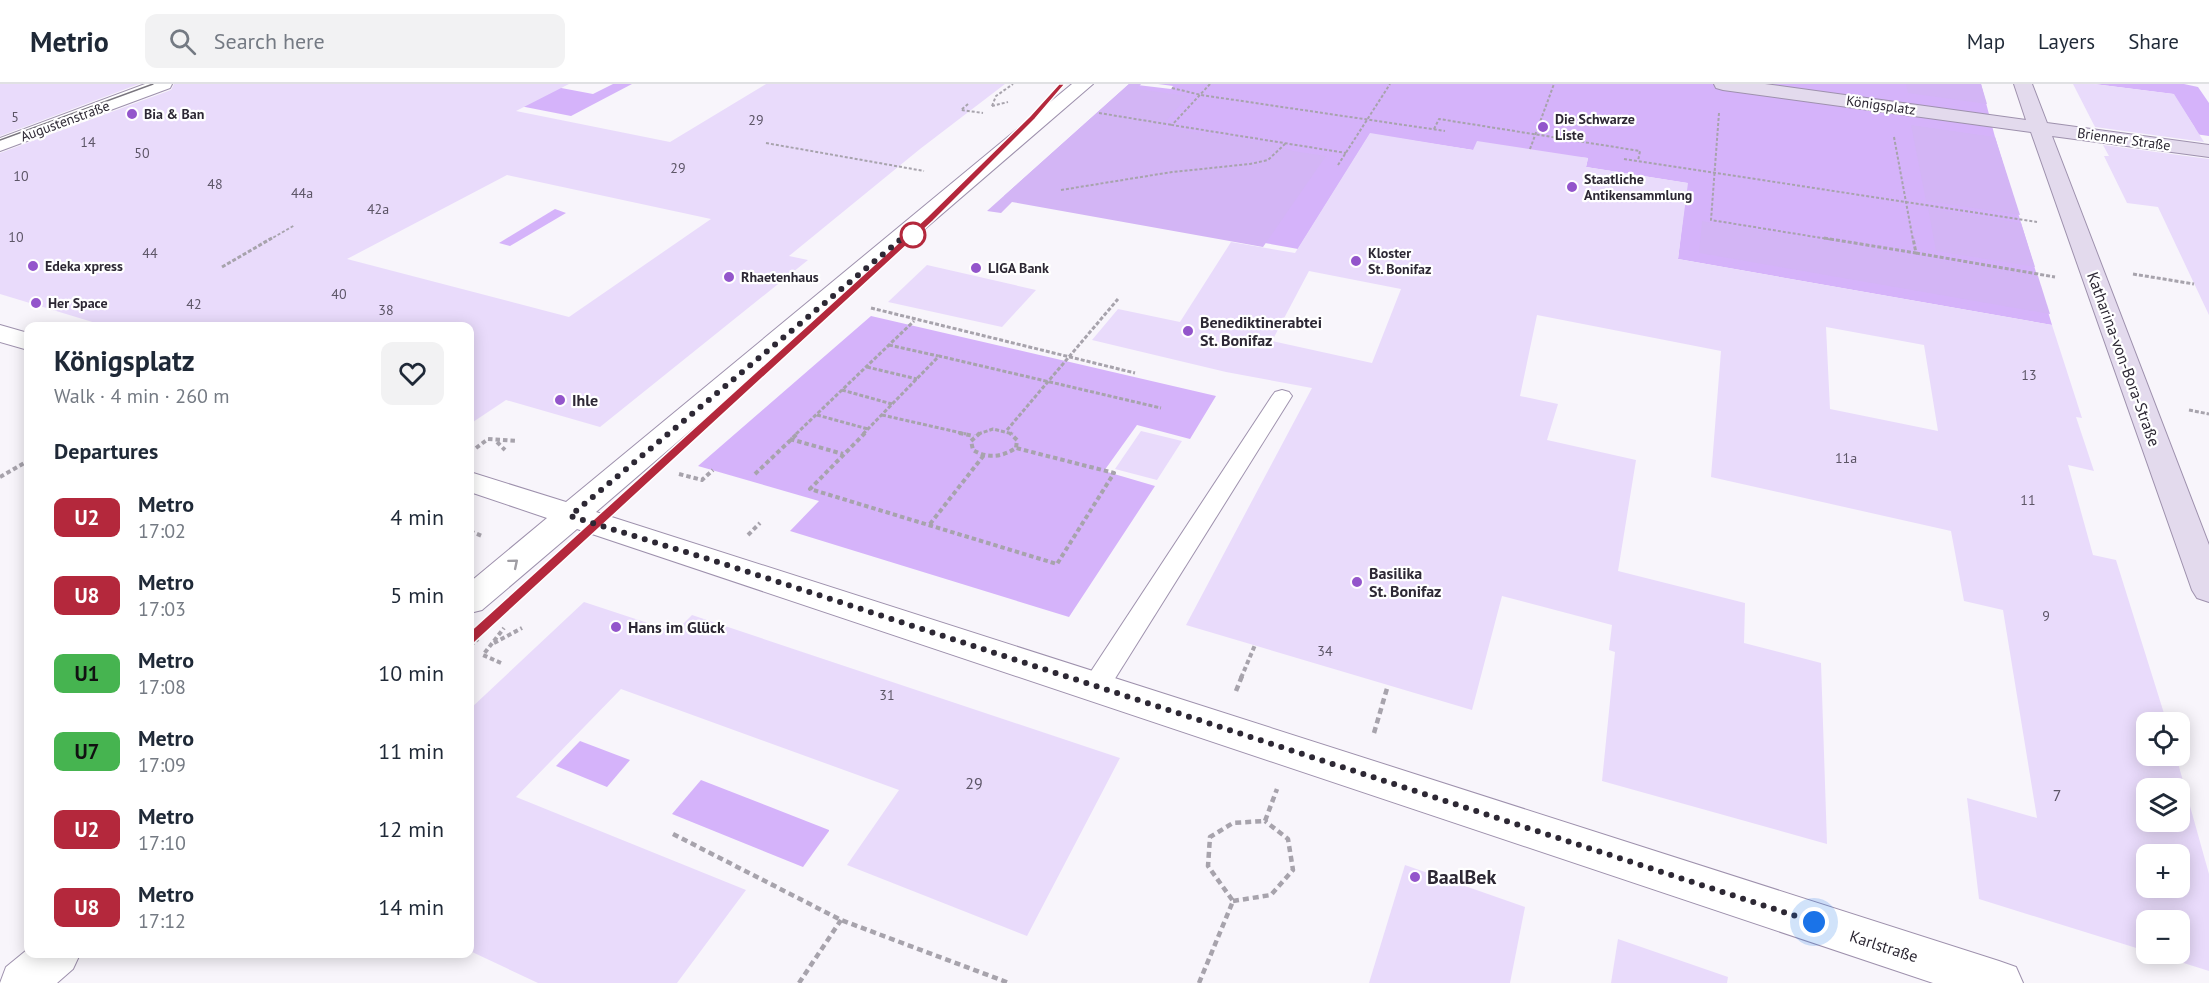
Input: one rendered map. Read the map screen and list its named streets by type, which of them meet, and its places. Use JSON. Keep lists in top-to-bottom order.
{
  "streets": {
    "street": [
      "Königsplatz",
      "Augustenstraße",
      "Brienner Straße",
      "Katharina-von-Bora-Straße",
      "Karlstraße"
    ]
  },
  "crossings": [
    ["Königsplatz", "Brienner Straße"],
    ["Königsplatz", "Katharina-von-Bora-Straße"],
    ["Brienner Straße", "Katharina-von-Bora-Straße"]
  ],
  "places": [
    "Bia & Ban",
    "Die Schwarze Liste",
    "Staatliche Antikensammlung",
    "Kloster St. Bonifaz",
    "Edeka xpress",
    "LIGA Bank",
    "Rhaetenhaus",
    "Her Space",
    "Benediktinerabtei St. Bonifaz",
    "Ihle",
    "Basilika St. Bonifaz",
    "Hans im Glück",
    "BaalBek"
  ],
  "lines": ["metro line U2"],
  "house_numbers": [
    "5",
    "29",
    "14",
    "50",
    "29",
    "10",
    "48",
    "44a",
    "42a",
    "10",
    "44",
    "40",
    "42",
    "38",
    "13",
    "11a",
    "11",
    "9",
    "34",
    "31",
    "29",
    "7"
  ],
  "page": {
    "header": "Metrio",
    "search": "Search here",
    "nav": ["Map", "Layers", "Share"],
    "heading": [
      ["Königsplatz", "Walk · 4 min · 260 m"],
      "Departures"
    ],
    "list": [
      {
        "mark": "U2",
        "name": "Metro",
        "note": "17:02",
        "value": "4 min"
      },
      {
        "mark": "U8",
        "name": "Metro",
        "note": "17:03",
        "value": "5 min"
      },
      {
        "mark": "U1",
        "name": "Metro",
        "note": "17:08",
        "value": "10 min"
      },
      {
        "mark": "U7",
        "name": "Metro",
        "note": "17:09",
        "value": "11 min"
      },
      {
        "mark": "U2",
        "name": "Metro",
        "note": "17:10",
        "value": "12 min"
      },
      {
        "mark": "U8",
        "name": "Metro",
        "note": "17:12",
        "value": "14 min"
      }
    ],
    "map_buttons": ["+", "−"]
  }
}
